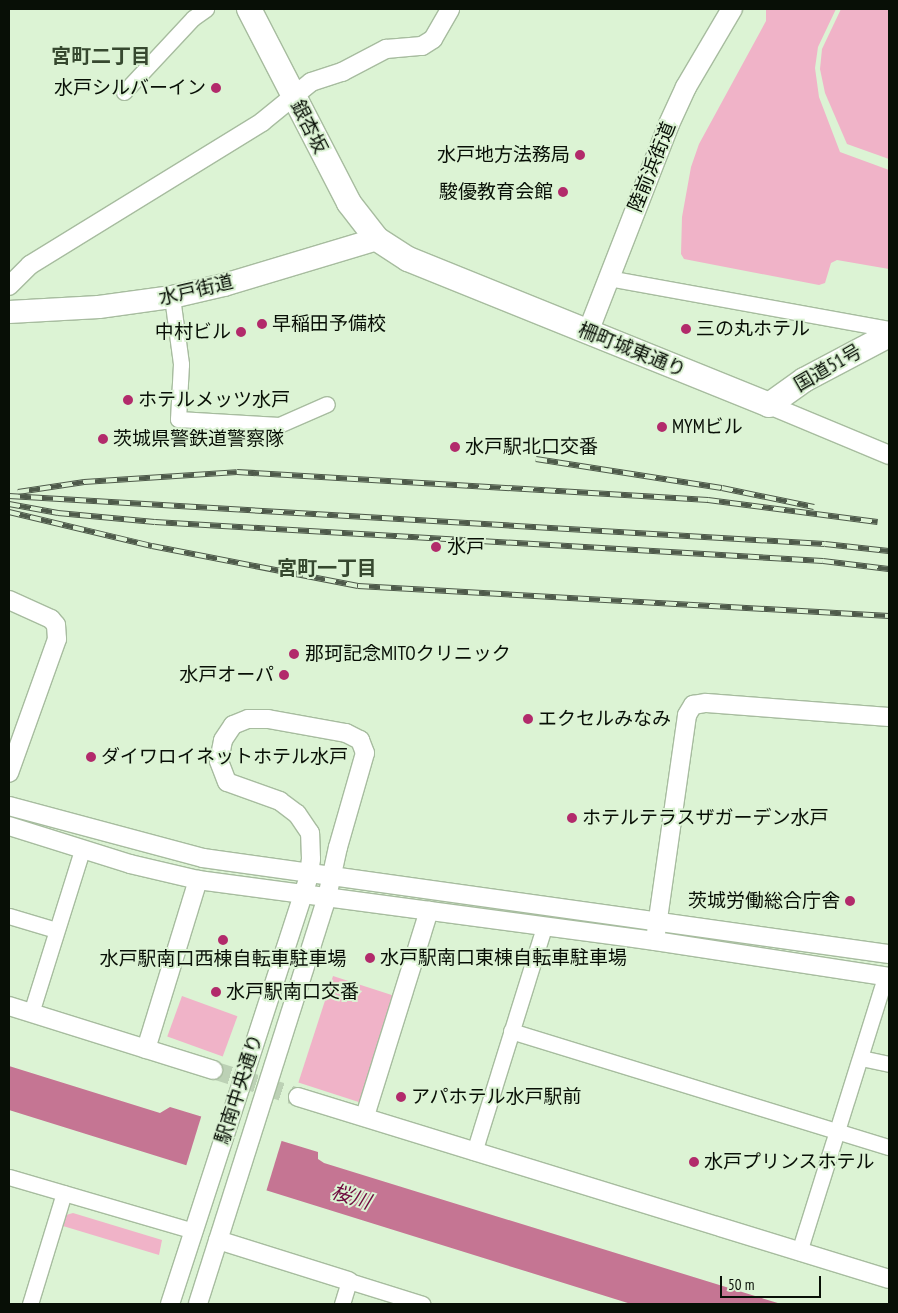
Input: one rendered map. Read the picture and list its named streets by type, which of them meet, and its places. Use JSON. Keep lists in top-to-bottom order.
{
  "streets": {
    "highway": ["銀杏坂", "柵町城東通り", "国道51号"],
    "main road": ["陸前浜街道", "水戸街道"],
    "street": ["駅南中央通り"]
  },
  "crossings": [
    ["銀杏坂", "水戸街道"],
    ["銀杏坂", "柵町城東通り"],
    ["陸前浜街道", "柵町城東通り"],
    ["水戸街道", "柵町城東通り"],
    ["柵町城東通り", "国道51号"]
  ],
  "districts": ["宮町二丁目", "宮町一丁目"],
  "water": ["桜川"],
  "places": [
    "水戸シルバーイン",
    "水戸地方法務局",
    "駿優教育会館",
    "早稲田予備校",
    "三の丸ホテル",
    "中村ビル",
    "ホテルメッツ水戸",
    "MYMビル",
    "茨城県警鉄道警察隊",
    "水戸駅北口交番",
    "水戸",
    "那珂記念MITOクリニック",
    "水戸オーパ",
    "エクセルみなみ",
    "ダイワロイネットホテル水戸",
    "ホテルテラスザガーデン水戸",
    "茨城労働総合庁舎",
    "水戸駅南口西棟自転車駐車場",
    "水戸駅南口東棟自転車駐車場",
    "水戸駅南口交番",
    "アパホテル水戸駅前",
    "水戸プリンスホテル"
  ],
  "scale_bar": "50 m"
}
